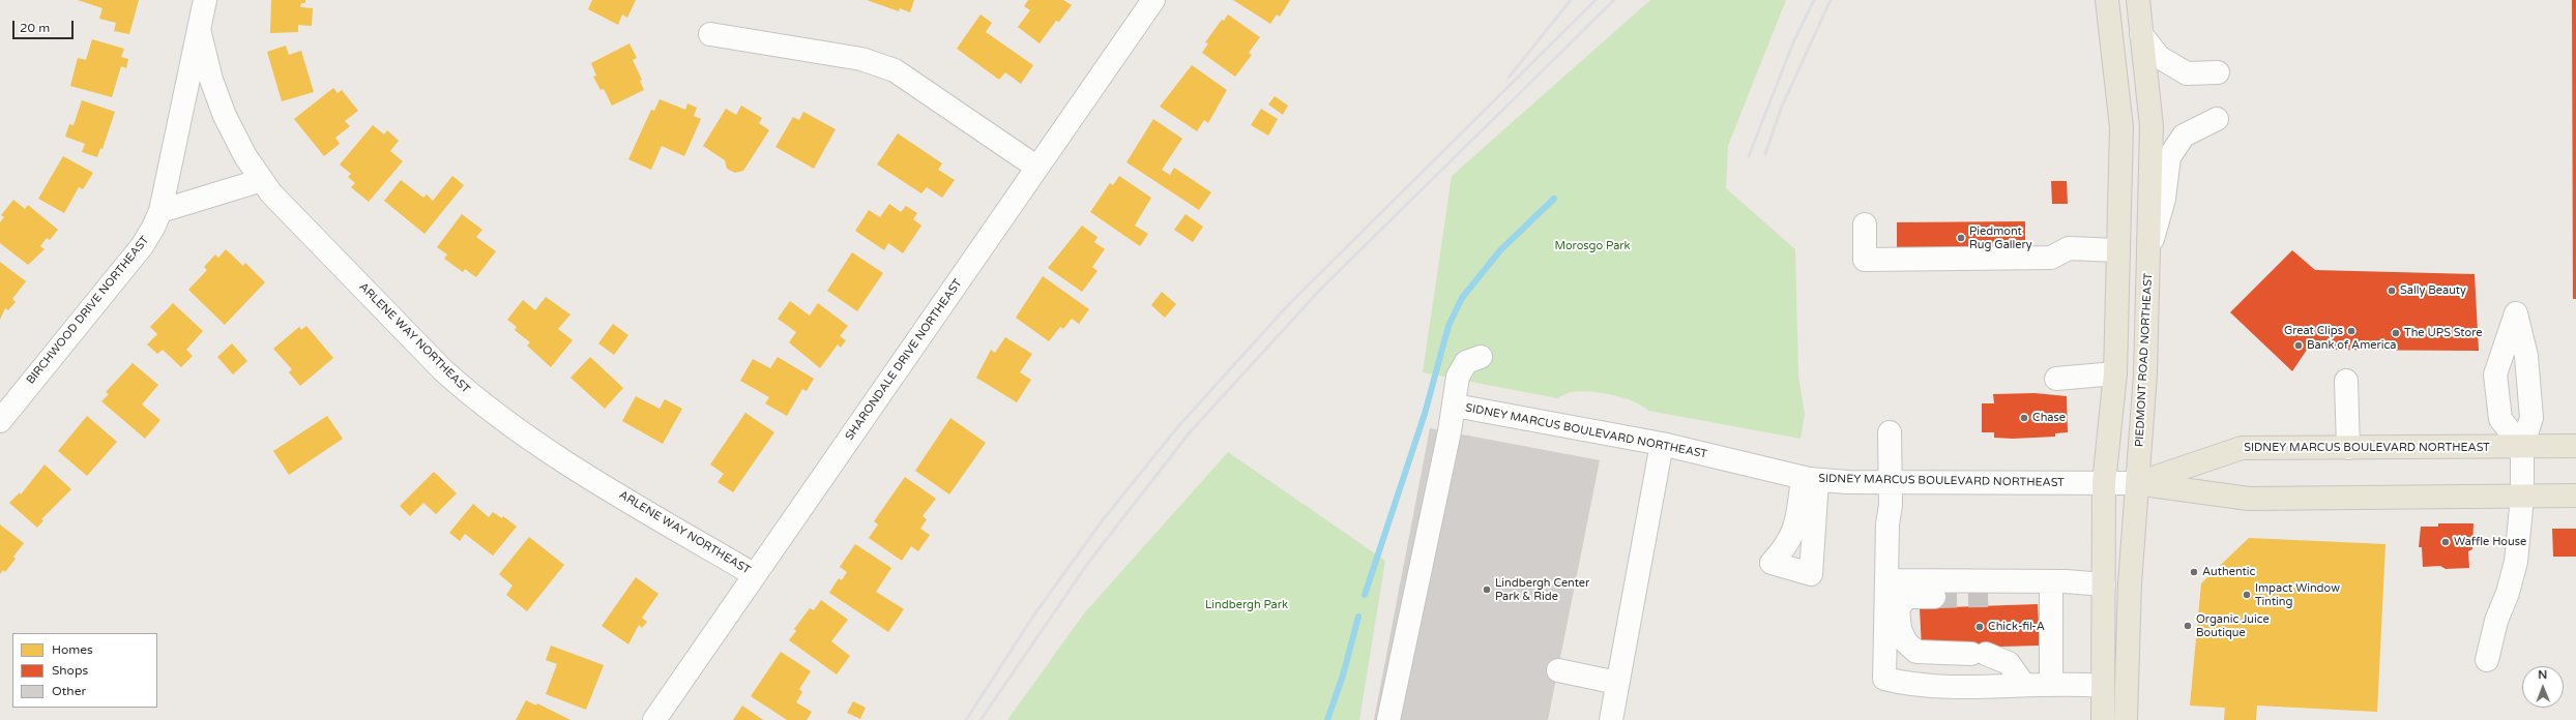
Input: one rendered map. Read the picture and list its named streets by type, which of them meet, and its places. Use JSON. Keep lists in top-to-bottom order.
{
  "streets": {
    "main road": ["PIEDMONT ROAD NORTHEAST", "SIDNEY MARCUS BOULEVARD NORTHEAST"],
    "street": ["BIRCHWOOD DRIVE NORTHEAST", "ARLENE WAY NORTHEAST", "SHARONDALE DRIVE NORTHEAST"]
  },
  "crossings": [
    ["BIRCHWOOD DRIVE NORTHEAST", "ARLENE WAY NORTHEAST"],
    ["ARLENE WAY NORTHEAST", "SHARONDALE DRIVE NORTHEAST"],
    ["PIEDMONT ROAD NORTHEAST", "SIDNEY MARCUS BOULEVARD NORTHEAST"]
  ],
  "parks": ["Morosgo Park", "Lindbergh Park"],
  "places": [
    "Piedmont Rug Gallery",
    "Sally Beauty",
    "Great Clips",
    "The UPS Store",
    "Bank of America",
    "Chase",
    "Waffle House",
    "Authentic",
    "Lindbergh Center Park & Ride",
    "Impact Window Tinting",
    "Organic Juice Boutique",
    "Chick-fil-A"
  ],
  "legend": ["Homes", "Shops", "Other"],
  "scale_bar": "20 m",
  "north": "top"
}
